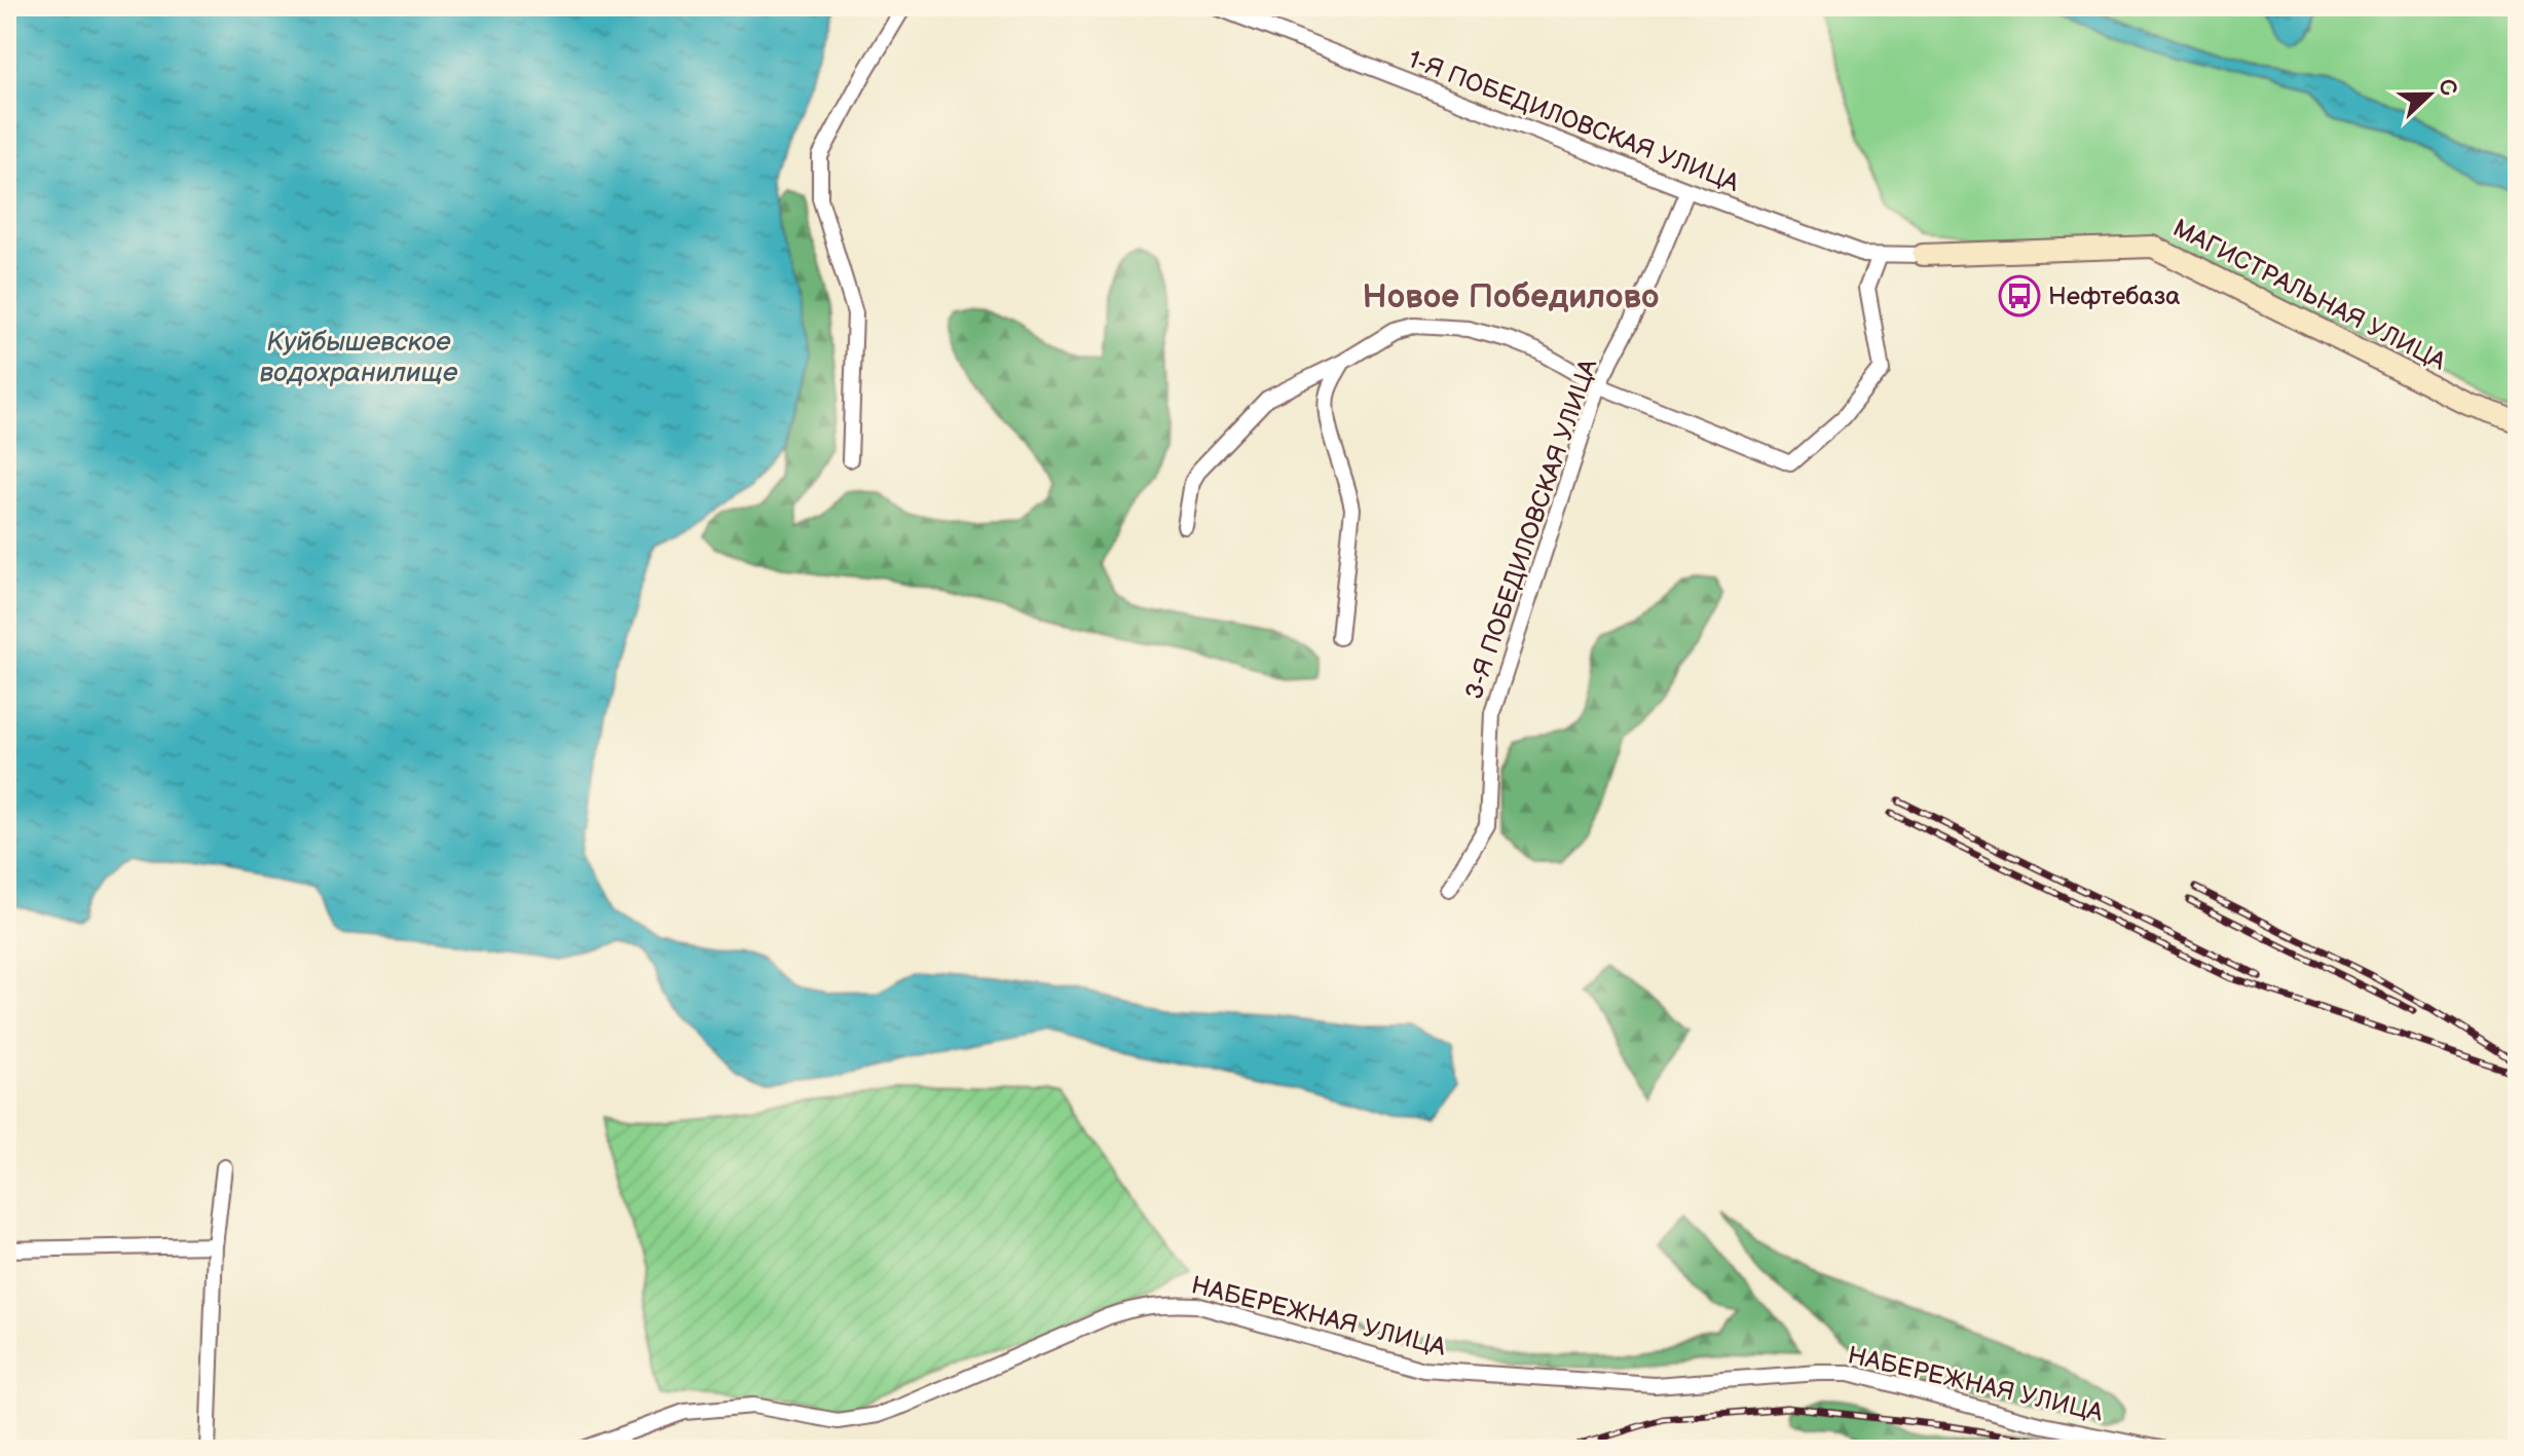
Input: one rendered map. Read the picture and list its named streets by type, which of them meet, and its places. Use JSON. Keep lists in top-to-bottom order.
{
  "streets": {
    "street": [
      "1-Я ПОБЕДИЛОВСКАЯ УЛИЦА",
      "МАГИСТРАЛЬНАЯ УЛИЦА",
      "3-Я ПОБЕДИЛОВСКАЯ УЛИЦА",
      "НАБЕРЕЖНАЯ УЛИЦА"
    ]
  },
  "crossings": [
    ["1-Я ПОБЕДИЛОВСКАЯ УЛИЦА", "МАГИСТРАЛЬНАЯ УЛИЦА"],
    ["1-Я ПОБЕДИЛОВСКАЯ УЛИЦА", "3-Я ПОБЕДИЛОВСКАЯ УЛИЦА"]
  ],
  "districts": ["Новое Победилово"],
  "water": ["Куйбышевское водохранилище"],
  "places": {
    "bus stop": ["Нефтебаза"]
  },
  "north": "right"
}
